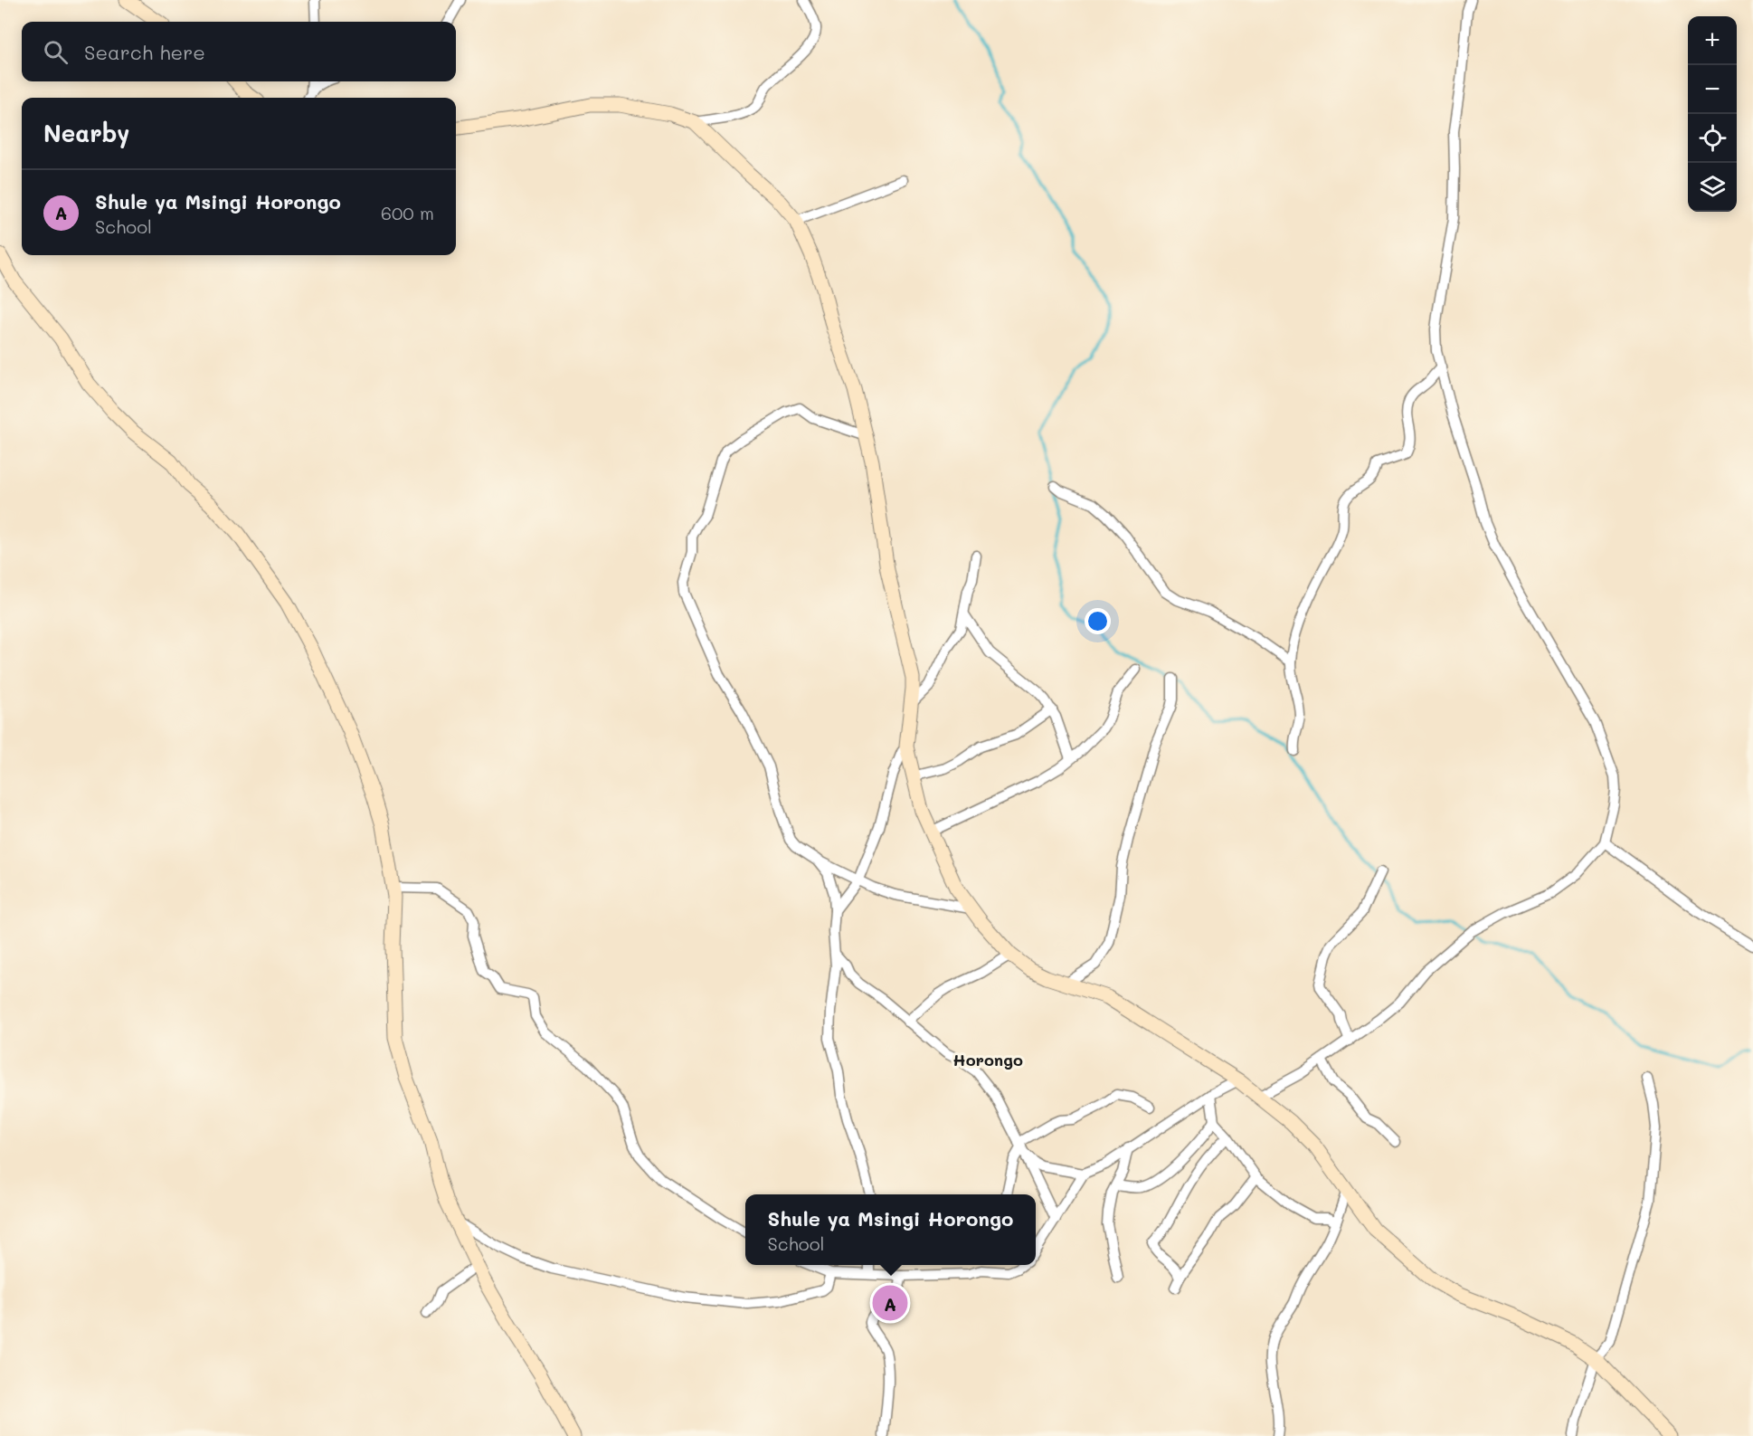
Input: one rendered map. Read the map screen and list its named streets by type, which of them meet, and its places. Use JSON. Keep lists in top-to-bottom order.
{
  "districts": ["Horongo"],
  "page": {
    "map_buttons": ["+", "−"],
    "search": "Search here",
    "heading": "Nearby",
    "list": [
      {
        "mark": "A",
        "name": "Shule ya Msingi Horongo",
        "note": "School",
        "value": "600 m"
      }
    ],
    "popup": ["Shule ya Msingi Horongo", "School"],
    "pins": "A"
  }
}
